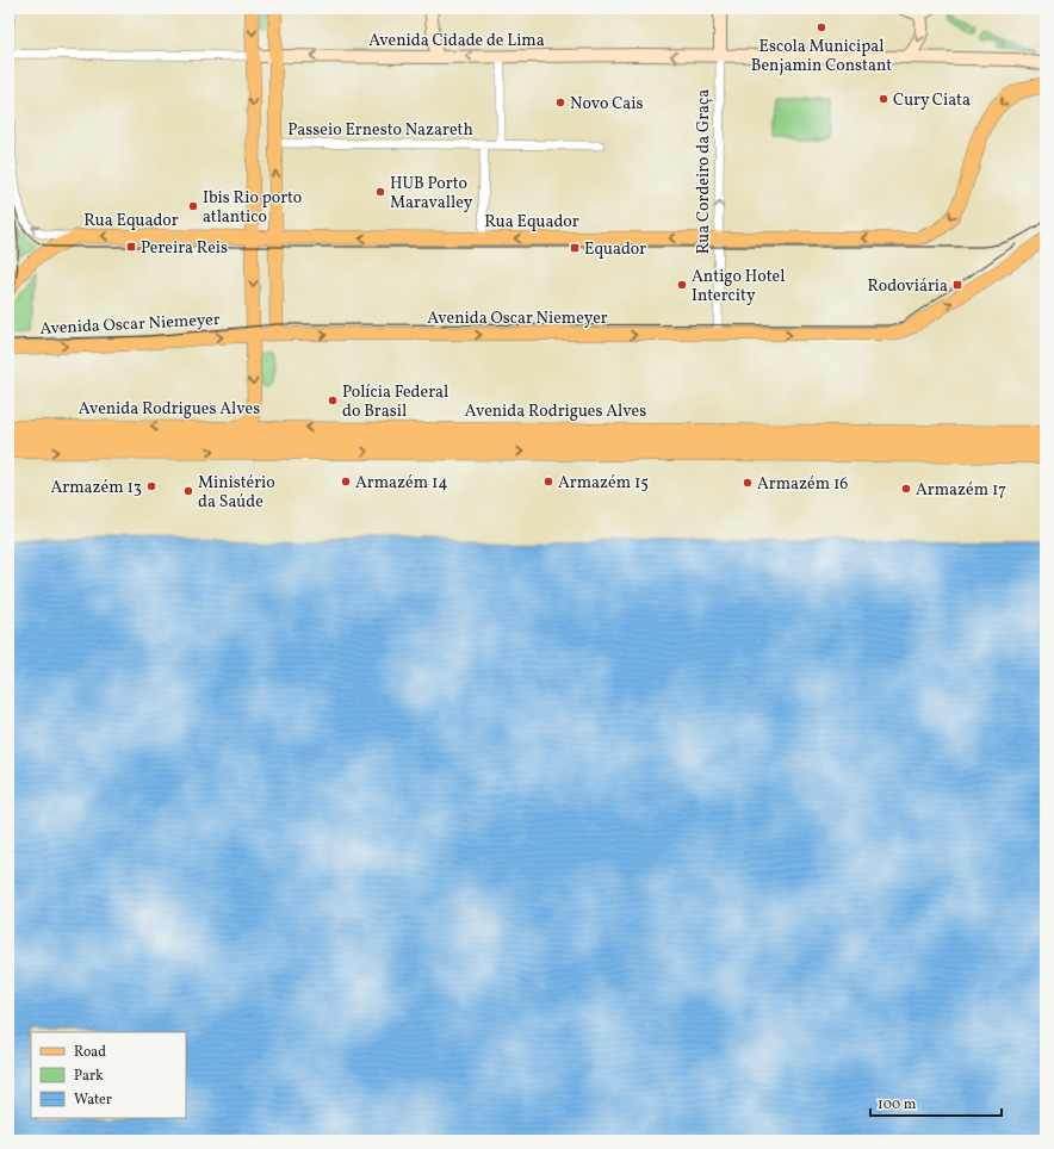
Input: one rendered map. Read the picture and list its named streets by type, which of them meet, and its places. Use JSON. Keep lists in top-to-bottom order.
{
  "streets": {
    "highway": ["Avenida Rodrigues Alves"],
    "main road": [
      "Avenida Cidade de Lima",
      "Rua Cordeiro da Graça",
      "Rua Equador",
      "Avenida Oscar Niemeyer"
    ],
    "street": ["Passeio Ernesto Nazareth"]
  },
  "crossings": [
    ["Avenida Cidade de Lima", "Rua Cordeiro da Graça"],
    ["Passeio Ernesto Nazareth", "Rua Equador"],
    ["Rua Cordeiro da Graça", "Rua Equador"],
    ["Rua Cordeiro da Graça", "Avenida Oscar Niemeyer"]
  ],
  "one_way": [
    "Avenida Cidade de Lima",
    "Rua Cordeiro da Graça",
    "Rua Equador",
    "Avenida Oscar Niemeyer",
    "Avenida Rodrigues Alves"
  ],
  "places": {
    "other": [
      "Escola Municipal Benjamin Constant",
      "Cury Ciata",
      "Novo Cais",
      "HUB Porto Maravalley",
      "Ibis Rio porto atlantico",
      "Antigo Hotel Intercity",
      "Polícia Federal do Brasil",
      "Armazém 14",
      "Armazém 15",
      "Armazém 16",
      "Armazém 13",
      "Armazém 17",
      "Ministério da Saúde"
    ],
    "transit": ["Pereira Reis", "Equador", "Rodoviária"]
  },
  "legend": ["Road", "Park", "Water"],
  "scale_bar": "100 m"
}
